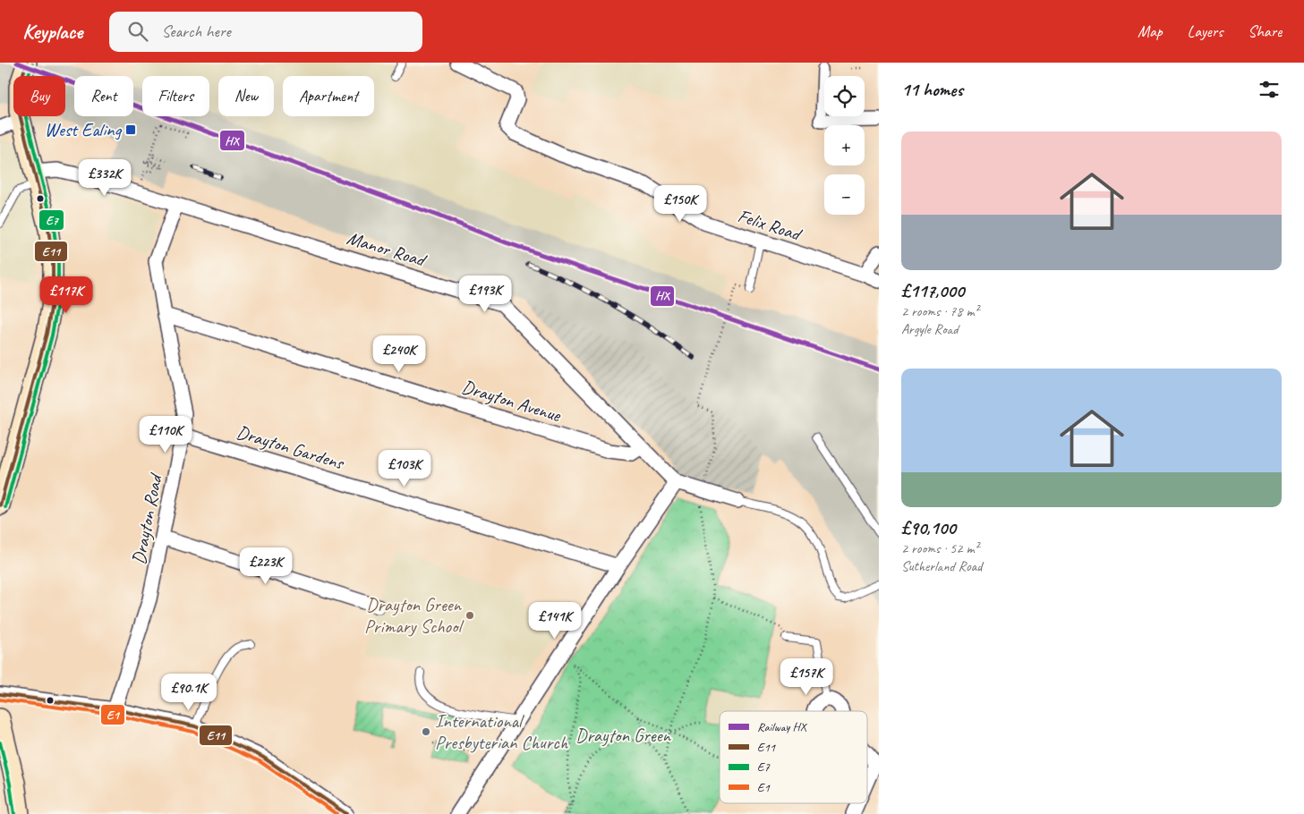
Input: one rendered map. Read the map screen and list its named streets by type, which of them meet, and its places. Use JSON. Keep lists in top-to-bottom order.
{
  "streets": {
    "street": [
      "Felix Road",
      "Manor Road",
      "Drayton Avenue",
      "Drayton Gardens",
      "Drayton Road"
    ]
  },
  "crossings": [
    ["Manor Road", "Drayton Avenue"],
    ["Manor Road", "Drayton Road"],
    ["Drayton Avenue", "Drayton Road"],
    ["Drayton Gardens", "Drayton Road"]
  ],
  "parks": ["Drayton Green"],
  "places": {
    "transit": ["West Ealing"],
    "other": ["Drayton Green Primary School", "International Presbyterian Church"]
  },
  "lines": [
    "rail line HX",
    "transit line E11",
    "transit line E7",
    "transit line E1"
  ],
  "legend": [
    "Railway HX",
    "E11",
    "E7",
    "E1"
  ],
  "page": {
    "header": "Keyplace",
    "search": "Search here",
    "nav": ["Map", "Layers", "Share"],
    "heading": "11 homes",
    "map_buttons": ["+", "−"],
    "chip": [
      "Buy",
      "Rent",
      "Filters",
      "New",
      "Apartment"
    ],
    "list": [
      {
        "name": "£117,000",
        "note": "2 rooms · 78 m² · Argyle Road"
      },
      {
        "name": "£90,100",
        "note": "2 rooms · 52 m² · Sutherland Road"
      }
    ],
    "price": [
      "£332K",
      "£150K",
      "£193K",
      "£117K",
      "£240K",
      "£110K",
      "£103K",
      "£223K",
      "£141K",
      "£157K",
      "£90.1K"
    ]
  }
}
